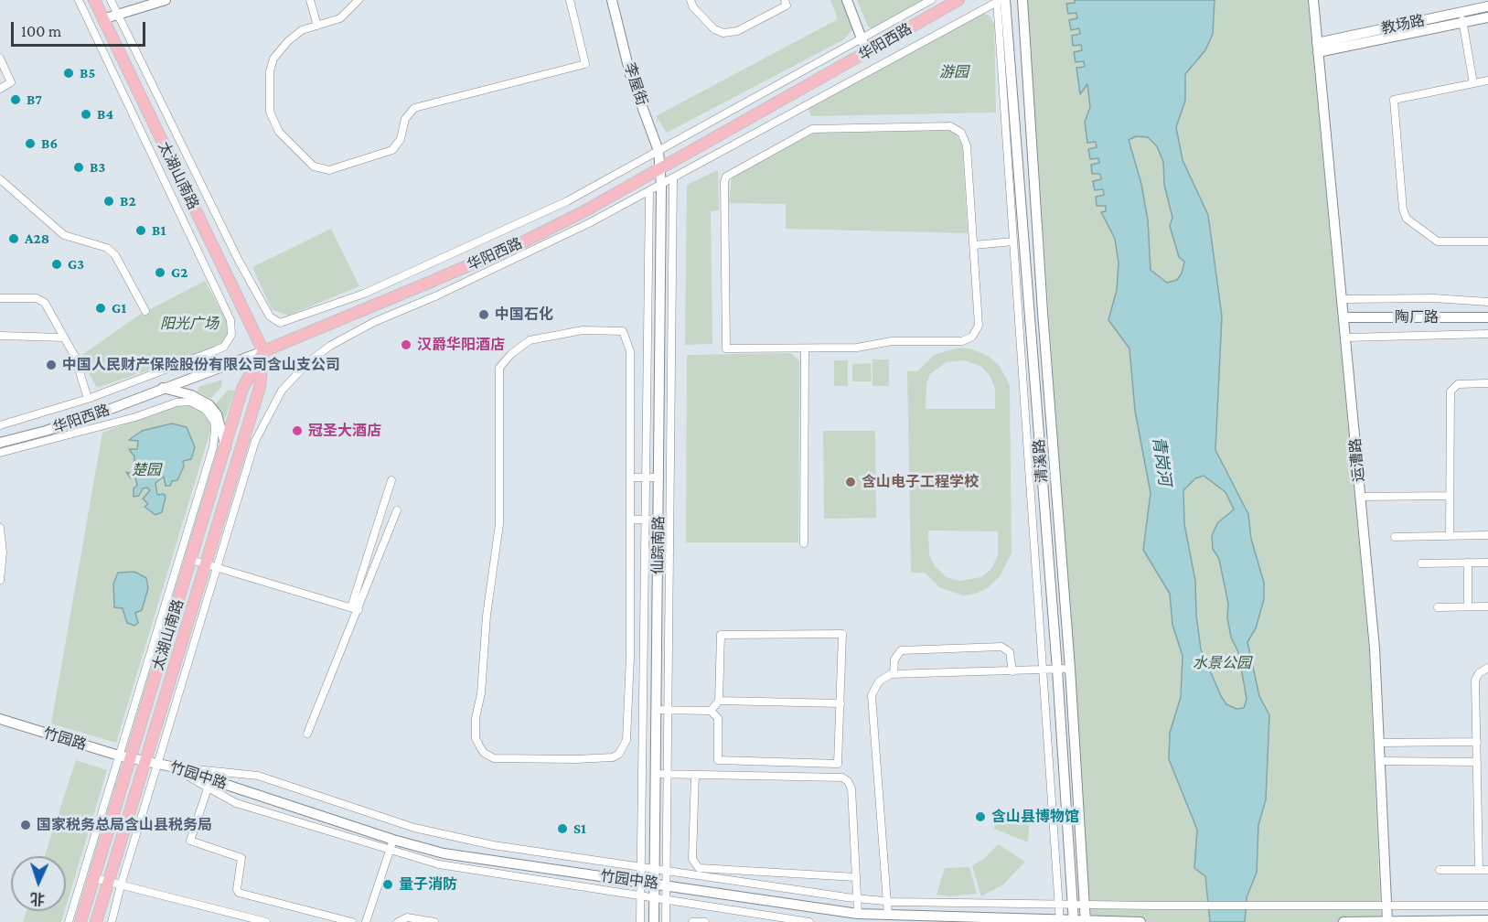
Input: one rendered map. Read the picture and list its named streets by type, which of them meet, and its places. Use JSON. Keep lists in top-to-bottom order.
{
  "streets": {
    "main road": [
      "教场路",
      "华阳西路",
      "李屋街",
      "太湖山南路",
      "陶厂路",
      "运漕路",
      "清溪路",
      "仙踪南路",
      "竹园路",
      "竹园中路"
    ]
  },
  "crossings": [
    ["教场路", "运漕路"],
    ["华阳西路", "李屋街"],
    ["华阳西路", "太湖山南路"],
    ["华阳西路", "仙踪南路"],
    ["李屋街", "仙踪南路"],
    ["太湖山南路", "竹园路"],
    ["太湖山南路", "竹园中路"],
    ["陶厂路", "运漕路"],
    ["清溪路", "竹园中路"],
    ["仙踪南路", "竹园中路"],
    ["竹园路", "竹园中路"]
  ],
  "water": ["青岗河"],
  "parks": [
    "游园",
    "阳光广场",
    "楚园",
    "水景公园"
  ],
  "places": [
    "B5",
    "B7",
    "B4",
    "B6",
    "B3",
    "B2",
    "B1",
    "A28",
    "G3",
    "G2",
    "G1",
    "中国石化",
    "汉爵华阳酒店",
    "中国人民财产保险股份有限公司含山支公司",
    "冠圣大酒店",
    "含山电子工程学校",
    "含山县博物馆",
    "国家税务总局含山县税务局",
    "S1",
    "量子消防"
  ],
  "scale_bar": "100 m",
  "north": "bottom"
}
